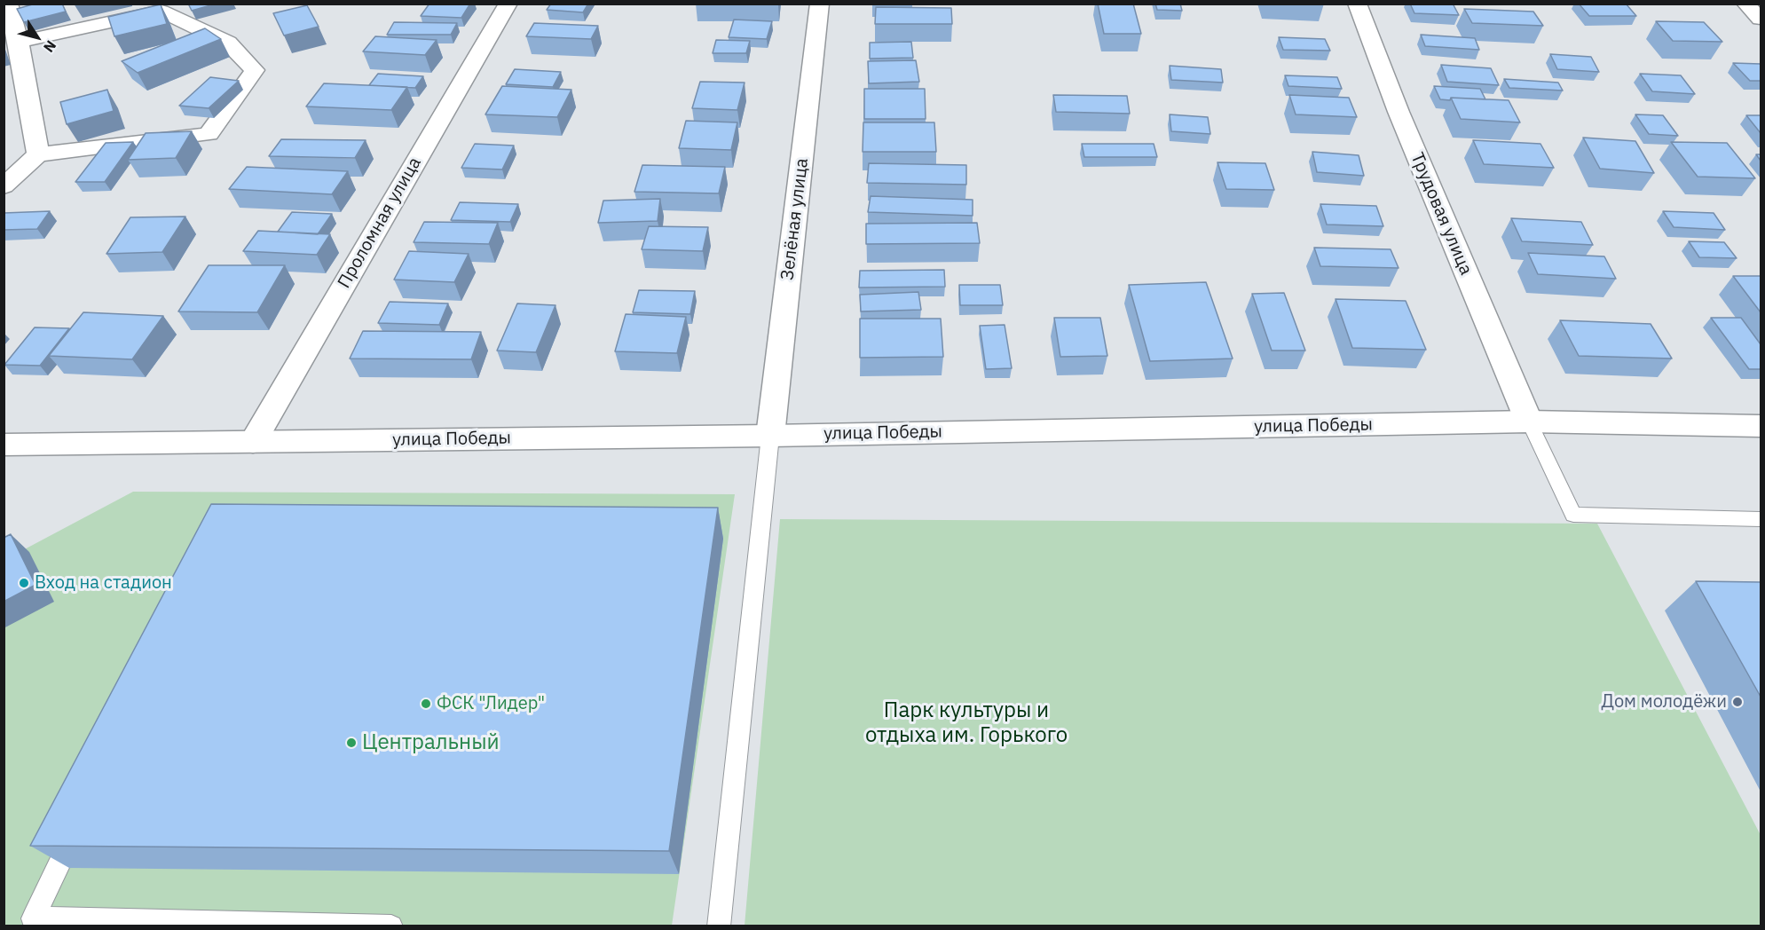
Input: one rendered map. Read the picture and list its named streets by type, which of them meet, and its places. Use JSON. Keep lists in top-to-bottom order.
{
  "streets": {
    "street": [
      "Трудовая улица",
      "Зелёная улица",
      "Проломная улица",
      "улица Победы"
    ]
  },
  "crossings": [
    ["Трудовая улица", "улица Победы"],
    ["Зелёная улица", "улица Победы"],
    ["Проломная улица", "улица Победы"]
  ],
  "parks": ["Парк культуры и отдыха им. Горького"],
  "places": [
    "Вход на стадион",
    "Дом молодёжи",
    "ФСК \"Лидер\"",
    "Центральный"
  ],
  "north": "bottom right"
}
